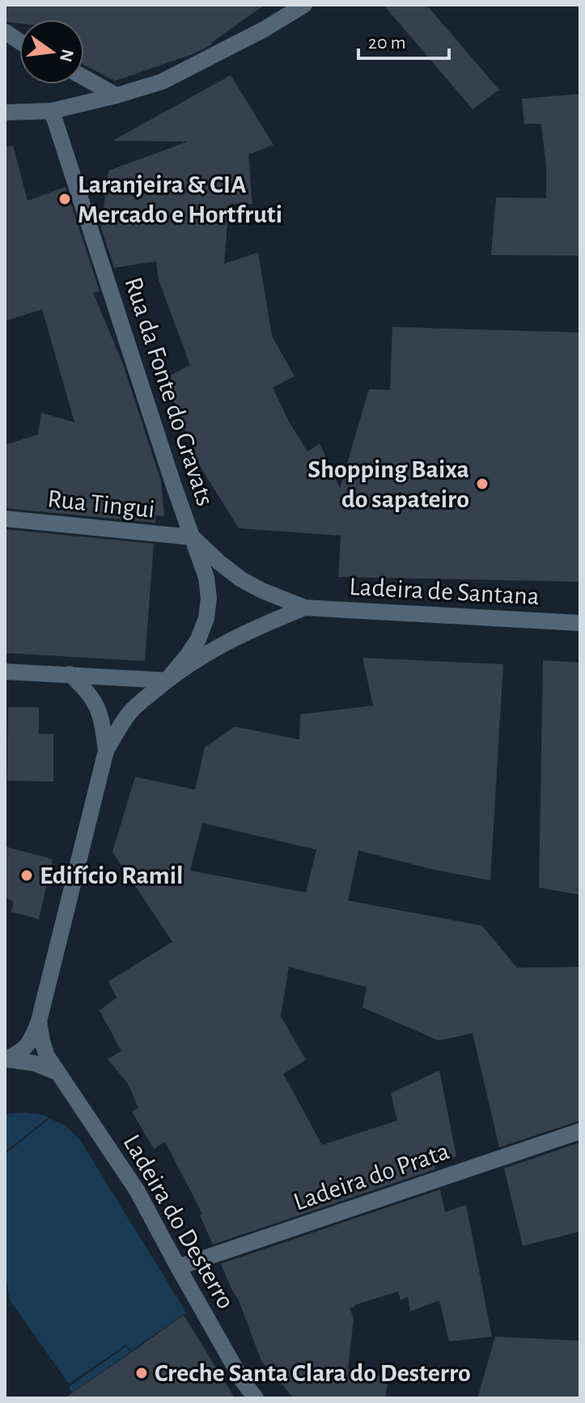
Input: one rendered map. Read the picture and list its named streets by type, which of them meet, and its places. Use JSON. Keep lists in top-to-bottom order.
{
  "streets": {
    "street": [
      "Rua da Fonte do Gravats",
      "Rua Tingui",
      "Ladeira de Santana",
      "Ladeira do Prata",
      "Ladeira do Desterro"
    ]
  },
  "crossings": [
    ["Rua da Fonte do Gravats", "Rua Tingui"],
    ["Rua da Fonte do Gravats", "Ladeira de Santana"],
    ["Rua Tingui", "Ladeira de Santana"],
    ["Ladeira do Prata", "Ladeira do Desterro"]
  ],
  "places": [
    "Laranjeira & CIA Mercado e Hortfruti",
    "Shopping Baixa do sapateiro",
    "Edifício Ramil",
    "Creche Santa Clara do Desterro"
  ],
  "scale_bar": "20 m",
  "north": "right"
}
